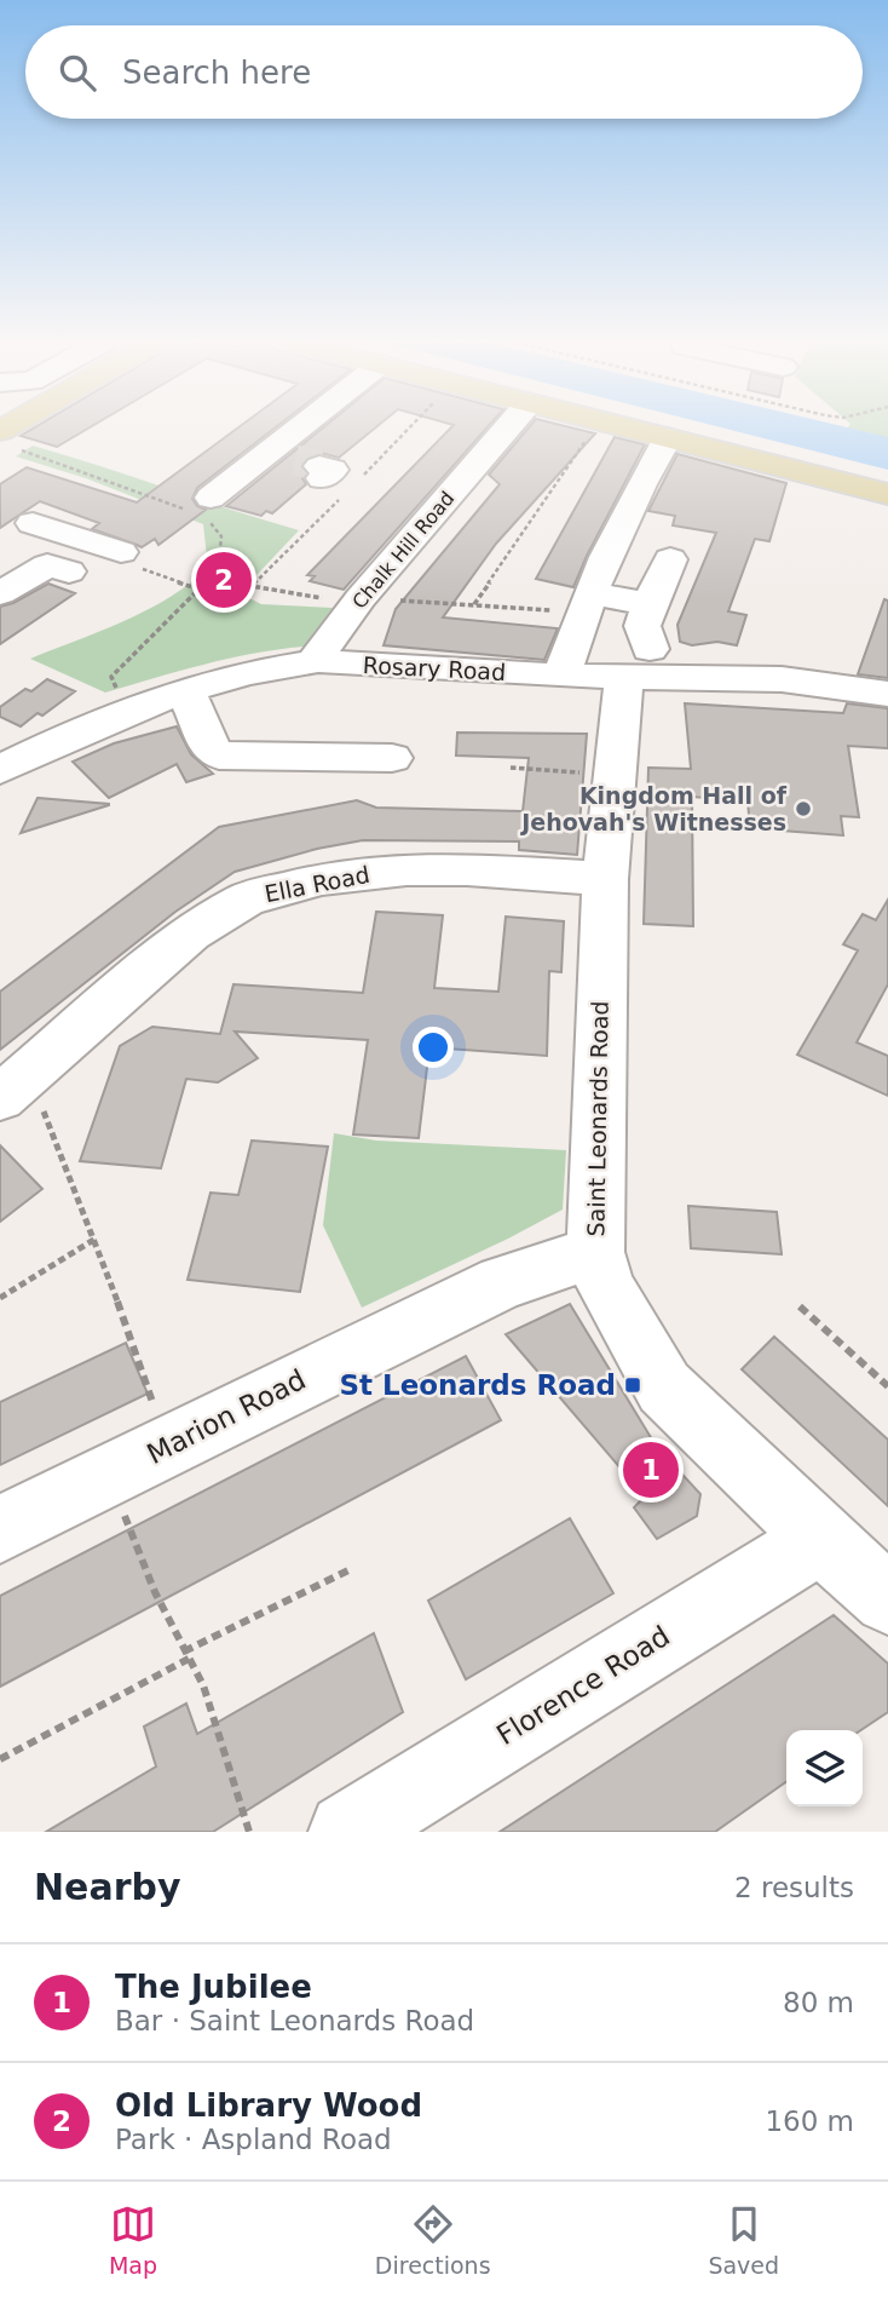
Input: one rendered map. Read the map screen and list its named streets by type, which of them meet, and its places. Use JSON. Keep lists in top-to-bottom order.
{
  "streets": {
    "street": [
      "Chalk Hill Road",
      "Rosary Road",
      "Ella Road",
      "Saint Leonards Road",
      "Marion Road",
      "Florence Road"
    ]
  },
  "crossings": [
    ["Chalk Hill Road", "Rosary Road"],
    ["Rosary Road", "Saint Leonards Road"],
    ["Ella Road", "Saint Leonards Road"],
    ["Saint Leonards Road", "Marion Road"],
    ["Saint Leonards Road", "Florence Road"]
  ],
  "places": {
    "other": ["Kingdom Hall of Jehovah's Witnesses"],
    "transit": ["St Leonards Road"]
  },
  "page": {
    "search": "Search here",
    "pins": ["2", "1"],
    "heading": ["Nearby", "2 results"],
    "list": [
      {
        "mark": "1",
        "name": "The Jubilee",
        "note": "Bar · Saint Leonards Road",
        "value": "80 m"
      },
      {
        "mark": "2",
        "name": "Old Library Wood",
        "note": "Park · Aspland Road",
        "value": "160 m"
      }
    ],
    "nav": ["Map", "Directions", "Saved"]
  }
}
